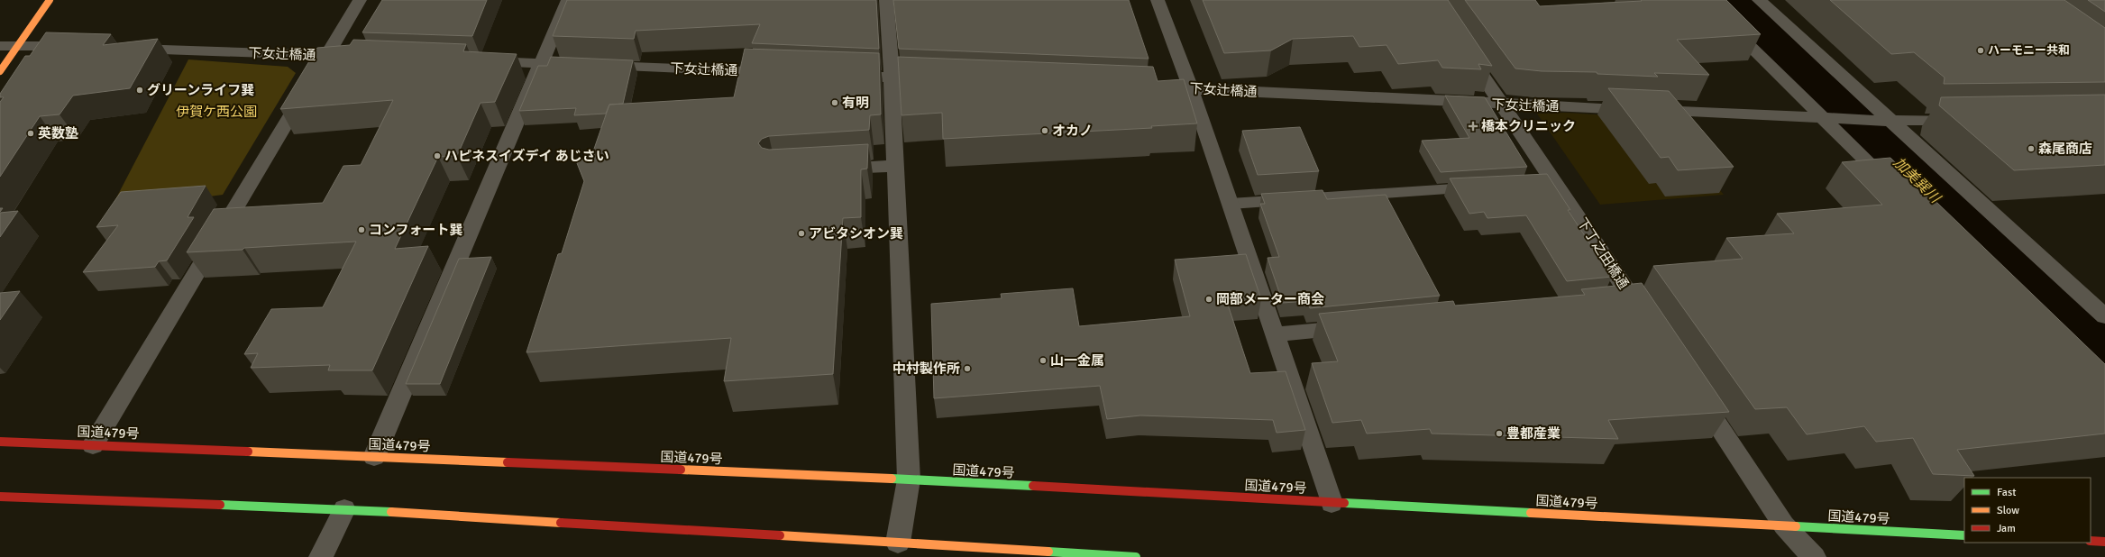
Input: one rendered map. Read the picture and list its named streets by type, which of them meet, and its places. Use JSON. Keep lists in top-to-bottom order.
{
  "streets": {
    "main road": ["国道479号"],
    "street": ["下女辻橋通", "下丁之田橋通"]
  },
  "crossings": [
    ["下女辻橋通", "下丁之田橋通"]
  ],
  "water": ["加美巽川"],
  "parks": ["伊賀ケ西公園"],
  "places": {
    "other": [
      "ハーモニー共和",
      "グリーンライフ巽",
      "有明",
      "オカノ",
      "英数塾",
      "森尾商店",
      "ハピネスイズデイ あじさい",
      "コンフォート巽",
      "アビタシオン巽",
      "岡部メーター商会",
      "山一金属",
      "中村製作所",
      "豊都産業"
    ],
    "health": ["橋本クリニック"]
  },
  "legend": ["Fast", "Slow", "Jam"]
}
